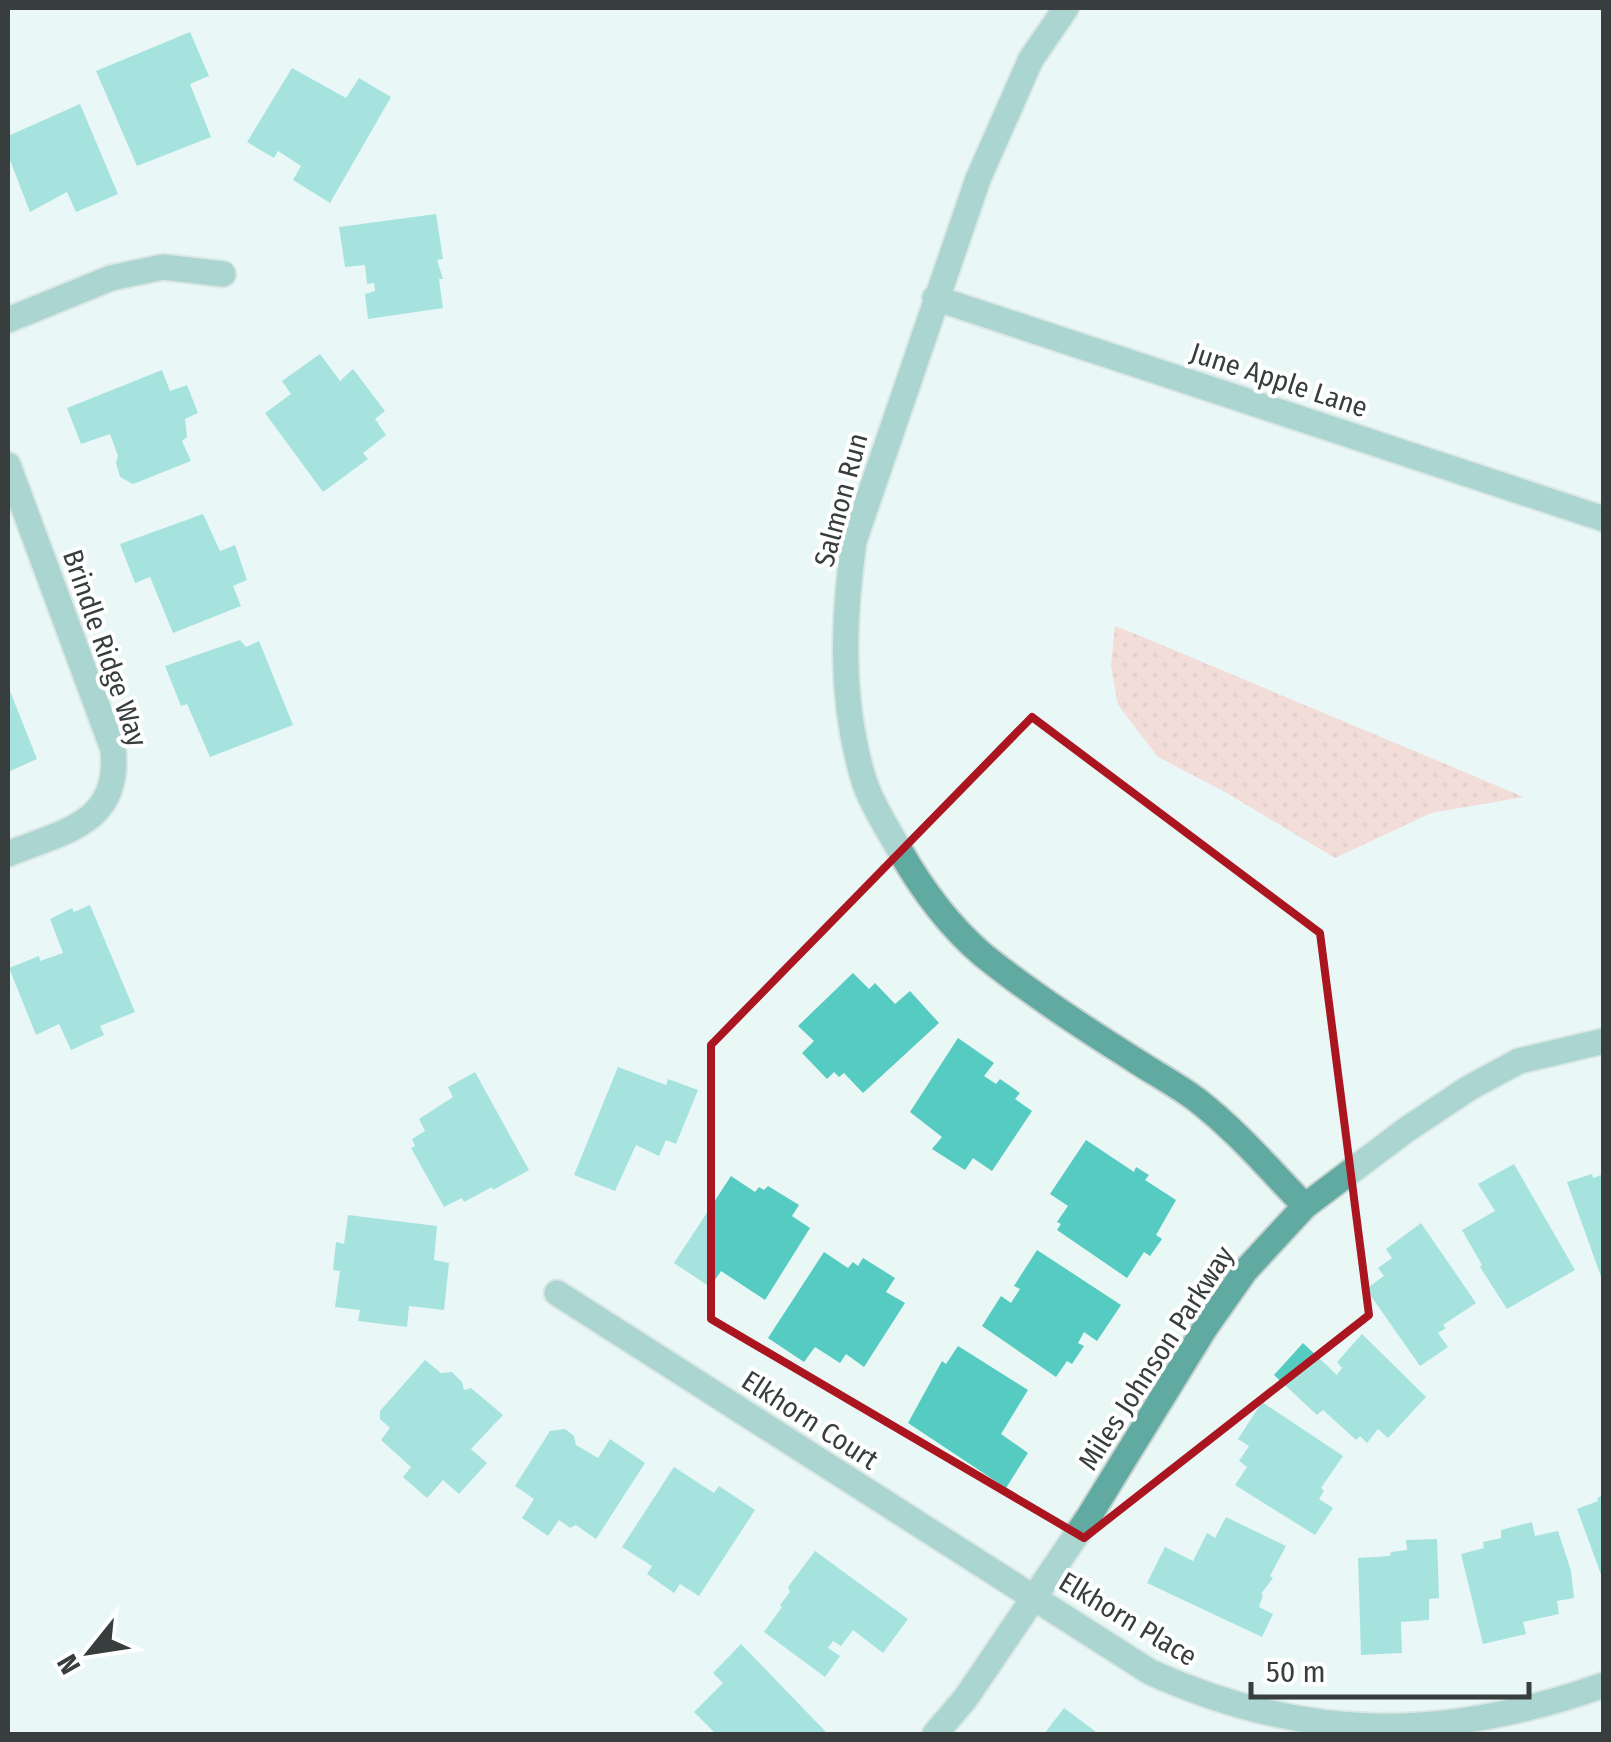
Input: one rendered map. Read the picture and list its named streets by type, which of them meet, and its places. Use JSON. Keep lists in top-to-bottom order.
{
  "streets": {
    "street": [
      "June Apple Lane",
      "Salmon Run",
      "Brindle Ridge Way",
      "Miles Johnson Parkway",
      "Elkhorn Court",
      "Elkhorn Place"
    ]
  },
  "crossings": [
    ["June Apple Lane", "Salmon Run"],
    ["Salmon Run", "Miles Johnson Parkway"],
    ["Miles Johnson Parkway", "Elkhorn Court"],
    ["Miles Johnson Parkway", "Elkhorn Place"],
    ["Elkhorn Court", "Elkhorn Place"]
  ],
  "scale_bar": "50 m",
  "north": "bottom left"
}
